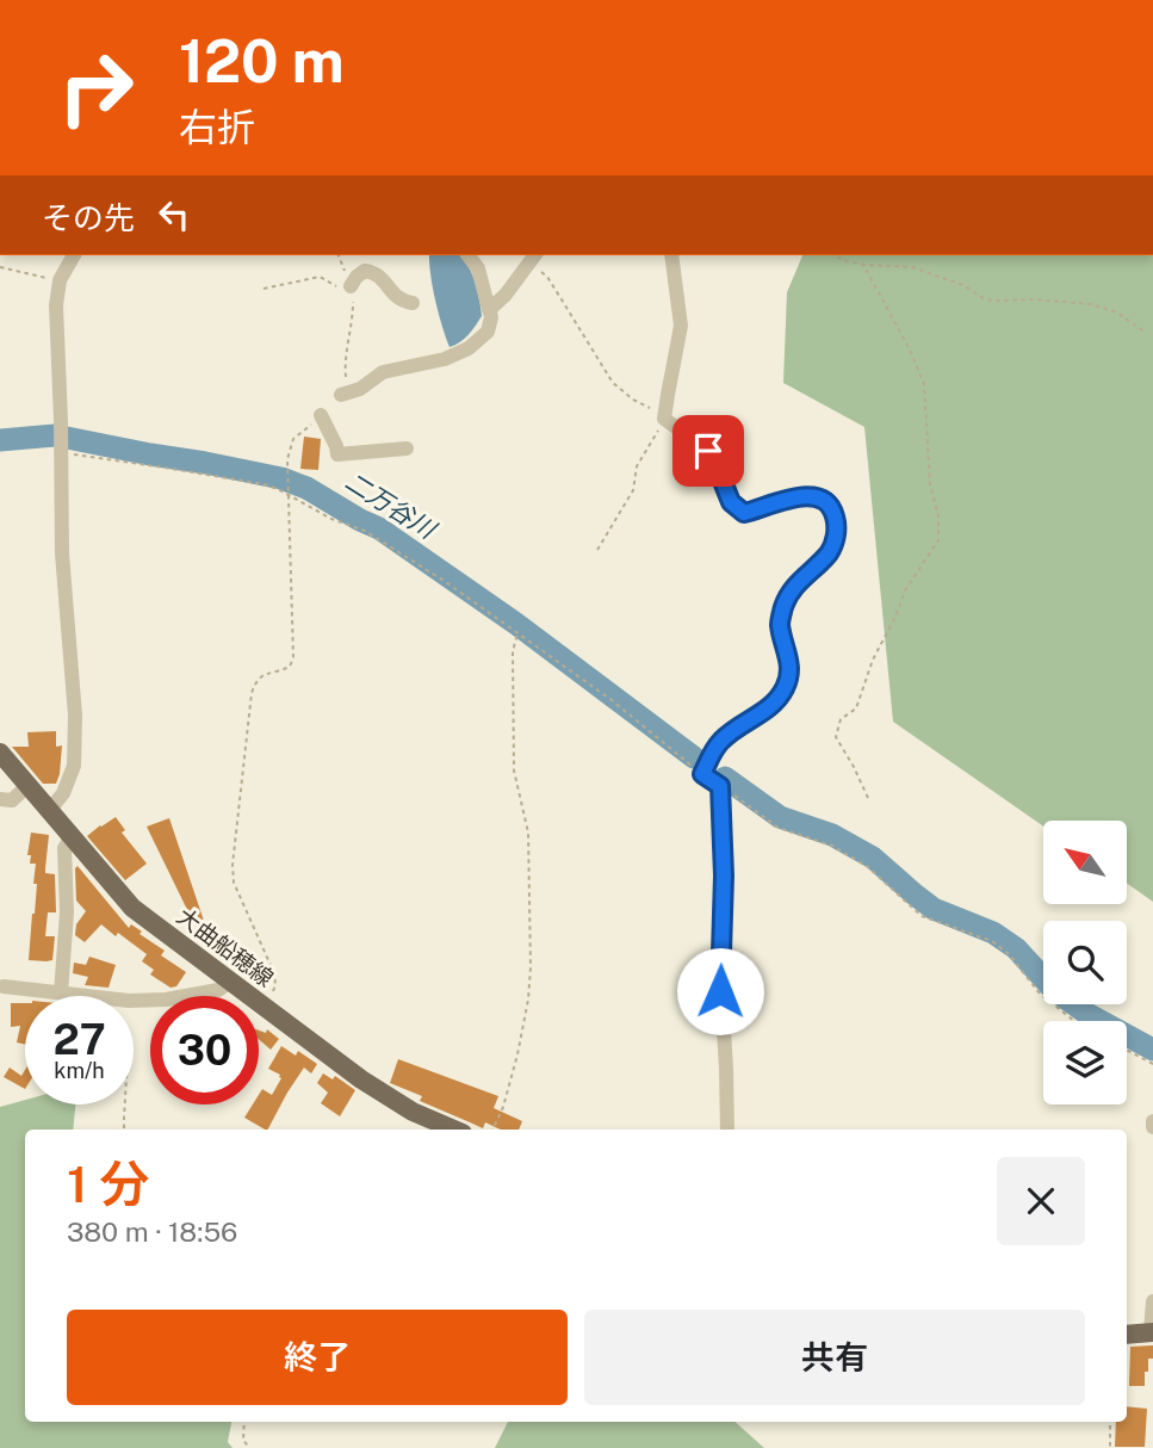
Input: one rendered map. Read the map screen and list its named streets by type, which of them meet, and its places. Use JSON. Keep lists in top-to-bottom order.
{
  "streets": {
    "main road": ["大曲船穂線"]
  },
  "water": ["二万谷川"],
  "north": "top left",
  "page": {
    "turn": ["120 m", "右折"],
    "then": "その先",
    "speed": "27 km/h",
    "limit": "30",
    "heading": ["1 分", "380 m · 18:56"],
    "buttons": ["終了", "共有"]
  }
}
